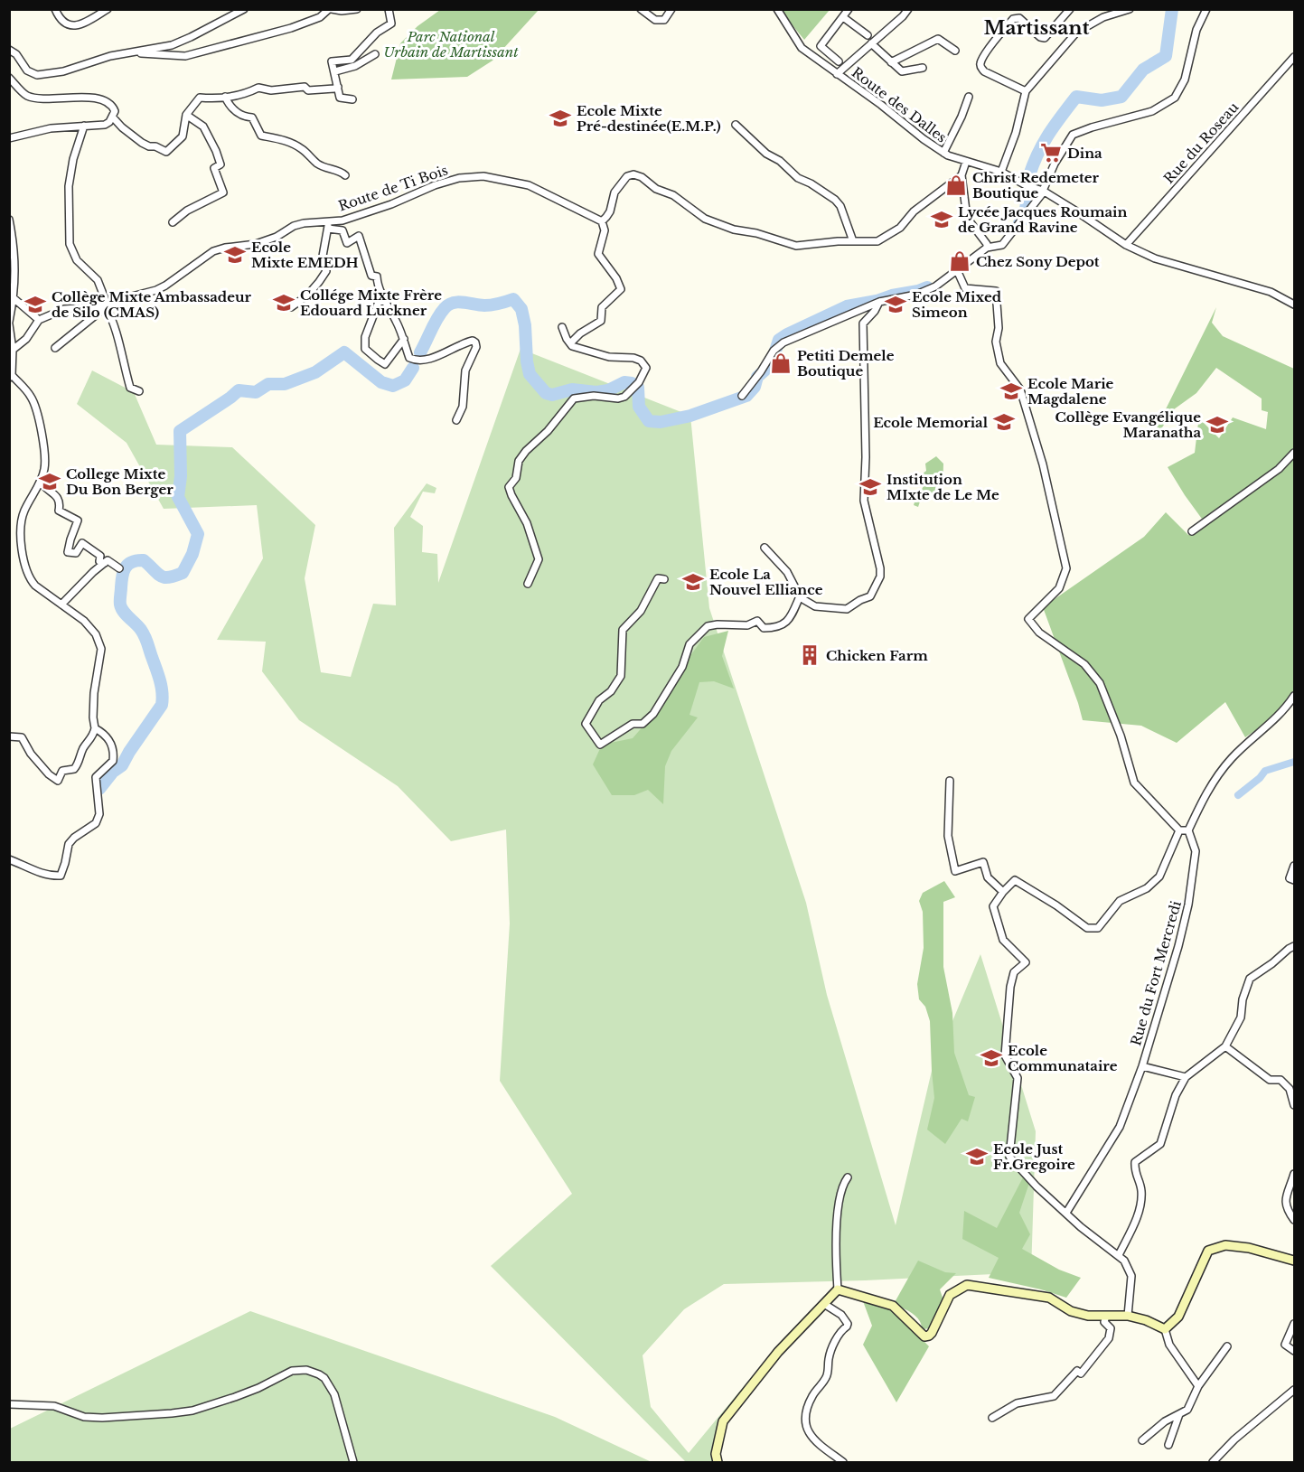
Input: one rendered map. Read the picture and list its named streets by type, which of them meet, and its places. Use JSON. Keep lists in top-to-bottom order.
{
  "streets": {
    "street": [
      "Route des Dalles",
      "Rue du Roseau",
      "Route de Ti Bois",
      "Rue du Fort Mercredi"
    ]
  },
  "crossings": [
    ["Route des Dalles", "Rue du Roseau"]
  ],
  "districts": ["Martissant"],
  "parks": ["Parc National Urbain de Martissant"],
  "places": {
    "school or university": [
      "Ecole Mixte Pré-destinée(E.M.P.)",
      "Lycée Jacques Roumain de Grand Ravine",
      "Ecole Mixte EMEDH",
      "Collége Mixte Frère Edouard Luckner",
      "Collège Mixte Ambassadeur de Silo (CMAS)",
      "Ecole Mixed Simeon",
      "Ecole Marie Magdalene",
      "Ecole Memorial",
      "Collège Evangélique Maranatha",
      "College Mixte Du Bon Berger",
      "Institution MIxte de Le Me",
      "Ecole La Nouvel Elliance",
      "Ecole Communataire",
      "Ecole Just Fr.Gregoire"
    ],
    "supermarket": ["Dina"],
    "shop": ["Christ Redemeter Boutique", "Chez Sony Depot", "Petiti Demele Boutique"],
    "building": ["Chicken Farm"]
  }
}
